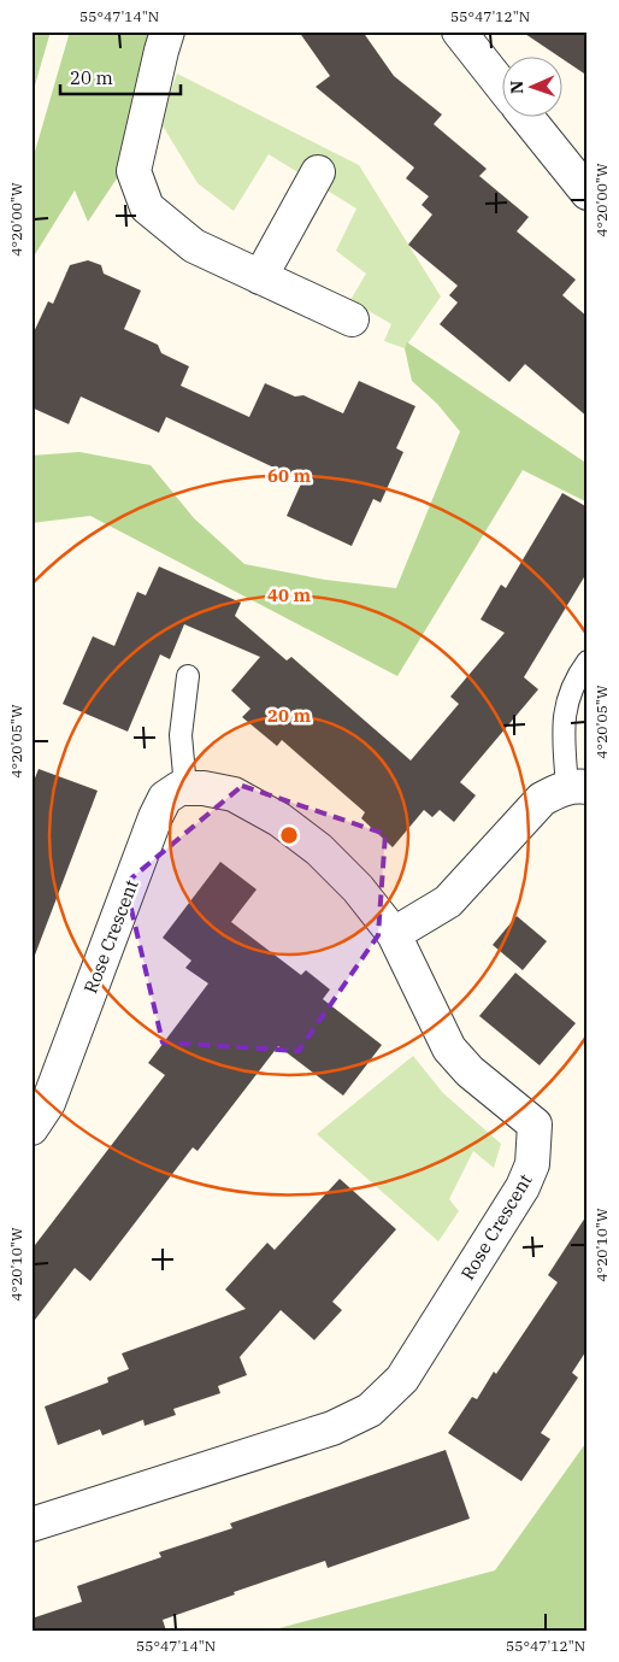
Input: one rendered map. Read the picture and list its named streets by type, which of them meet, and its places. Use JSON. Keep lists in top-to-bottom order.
{
  "streets": {
    "street": ["Rose Crescent"]
  },
  "scale_bar": "20 m",
  "north": "left",
  "coordinates": [
    "55°47'14\"N",
    "55°47'12\"N",
    "4°20'00\"W",
    "4°20'05\"W",
    "4°20'10\"W"
  ],
  "rings": ["60 m", "40 m", "20 m"]
}
